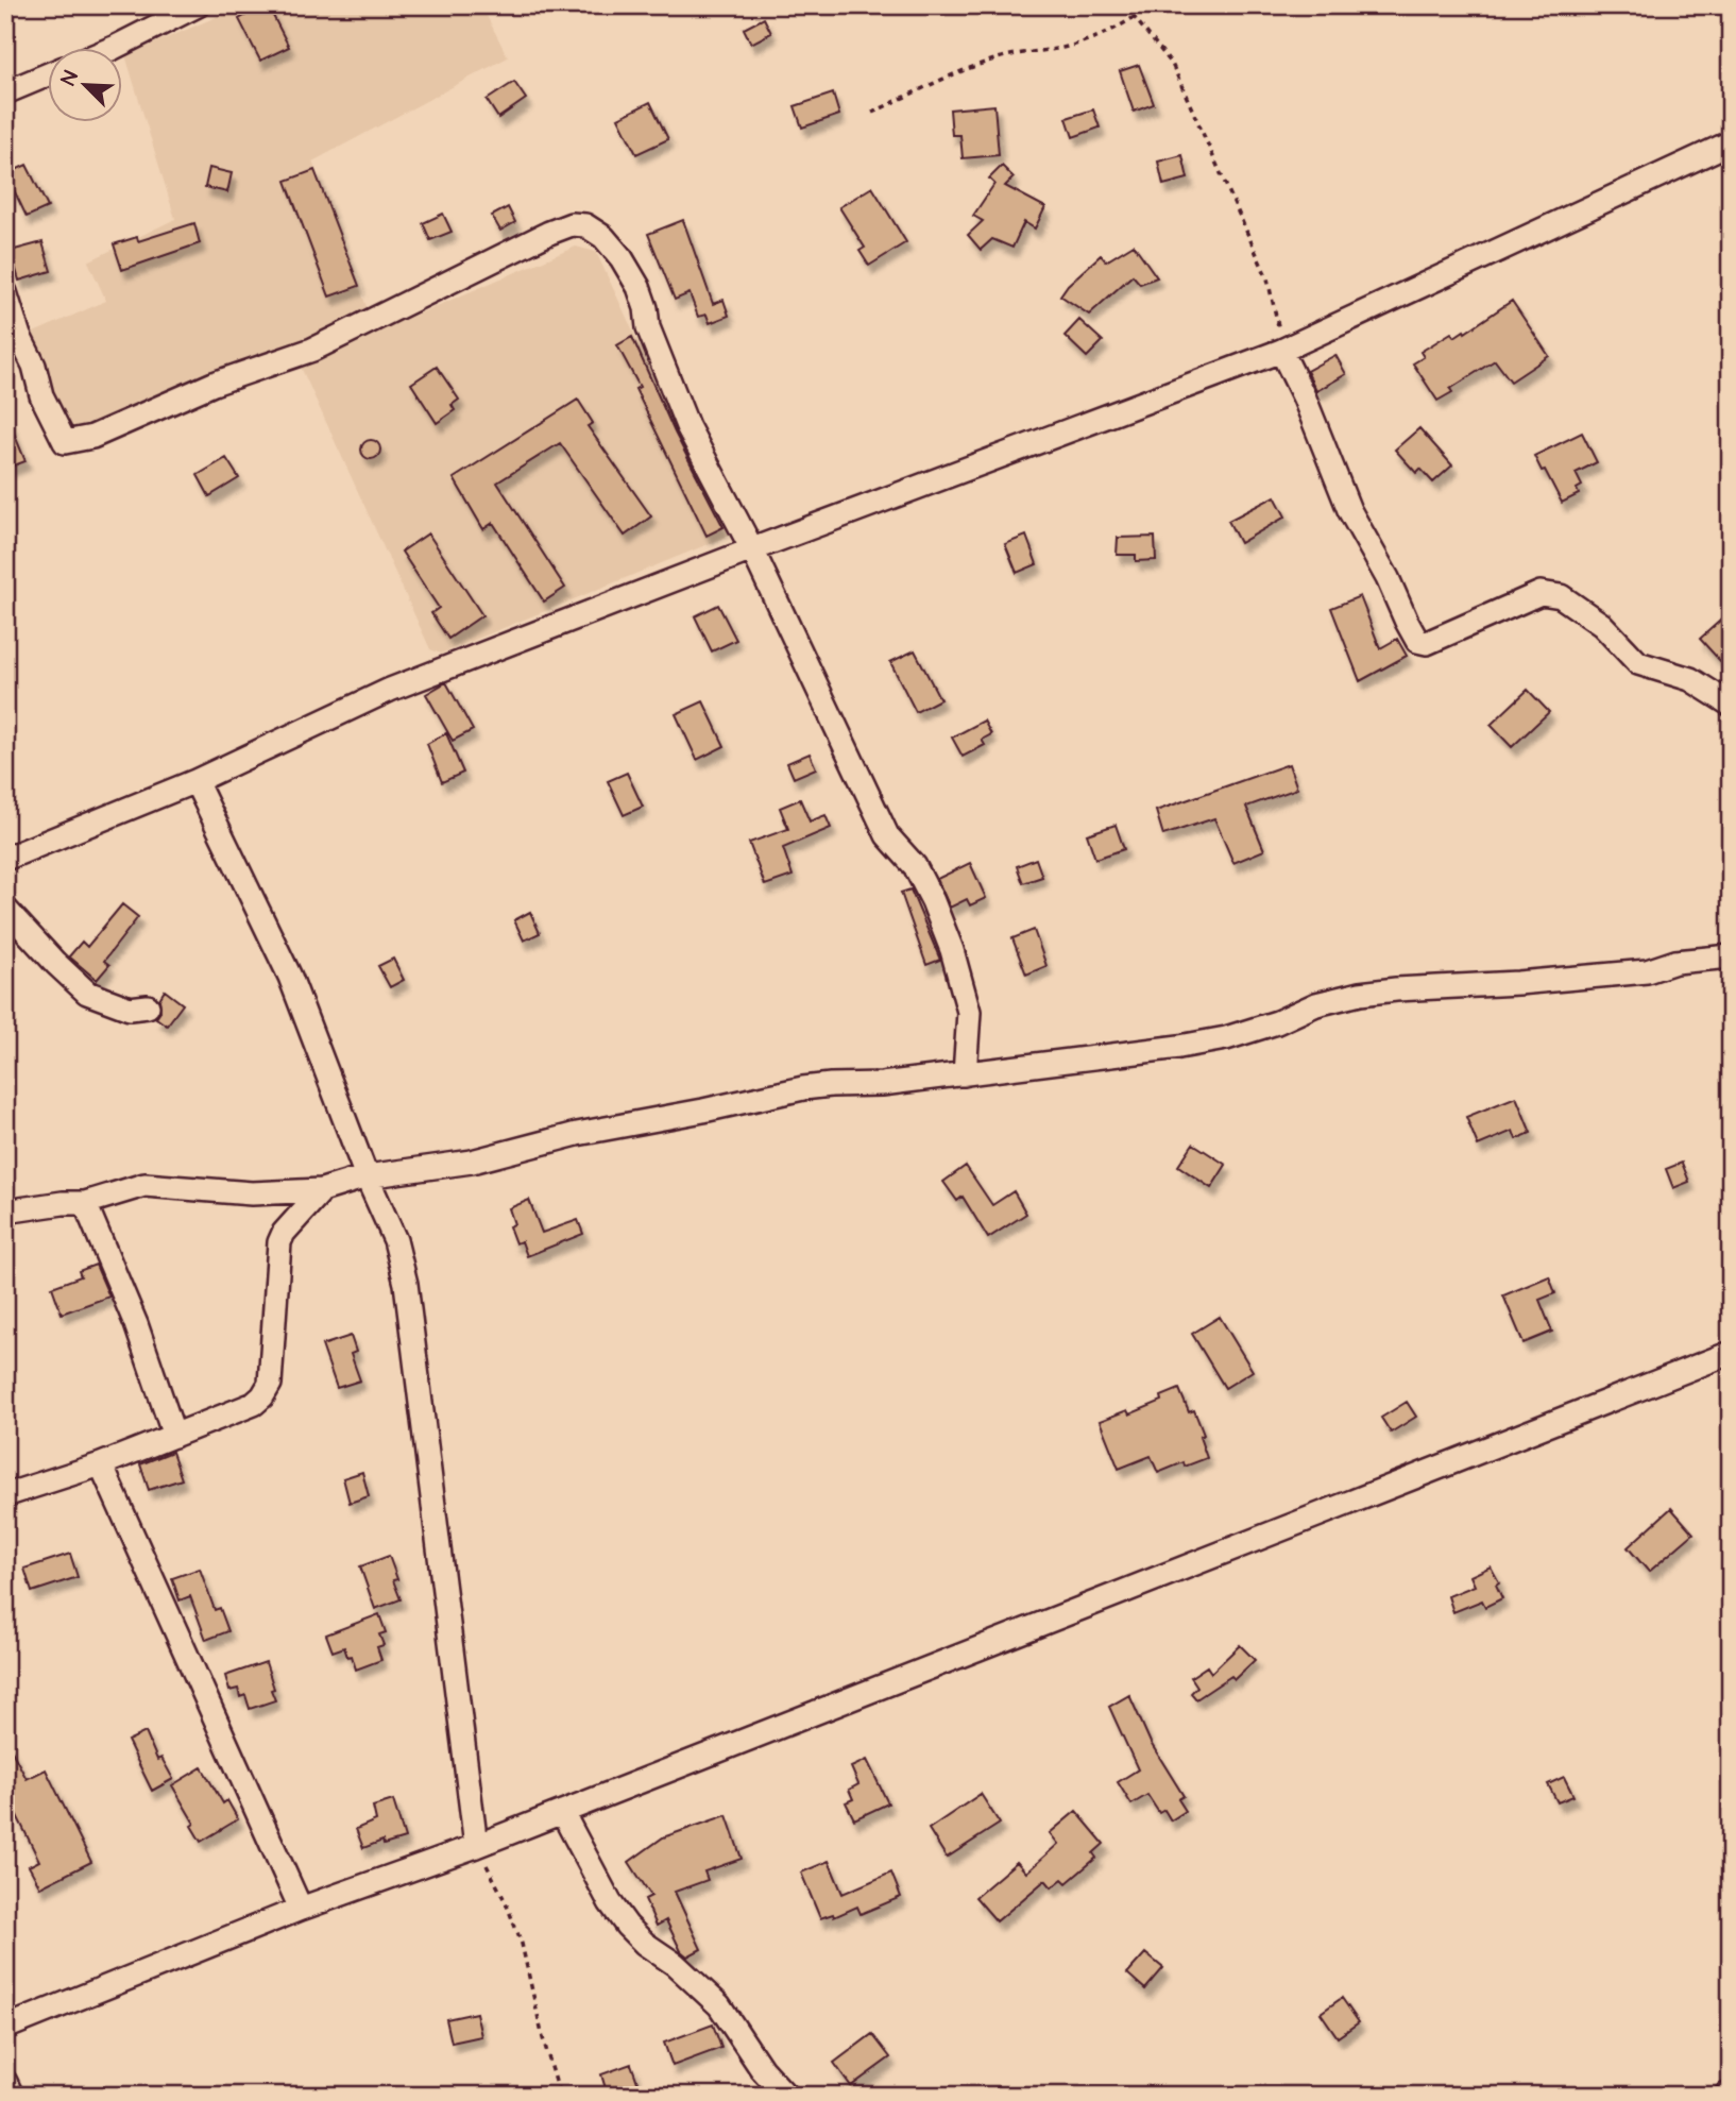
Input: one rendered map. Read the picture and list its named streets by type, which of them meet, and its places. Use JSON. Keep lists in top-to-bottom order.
{
  "north": "top left"
}
